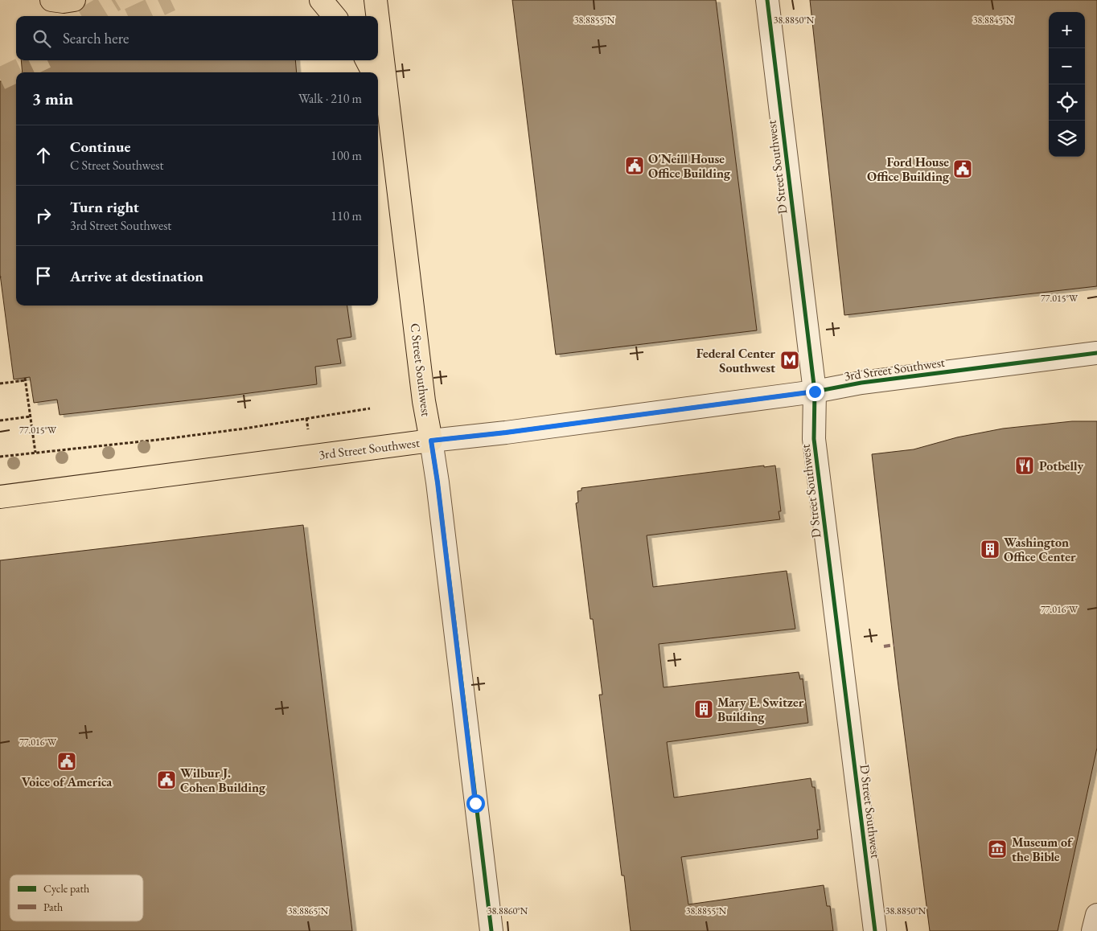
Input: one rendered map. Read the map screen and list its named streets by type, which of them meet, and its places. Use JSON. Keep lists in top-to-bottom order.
{
  "streets": {
    "main road": ["3rd Street Southwest", "C Street Southwest"],
    "street": ["D Street Southwest"]
  },
  "crossings": [
    ["D Street Southwest", "3rd Street Southwest"],
    ["3rd Street Southwest", "C Street Southwest"]
  ],
  "places": {
    "public building": [
      "O'Neill House Office Building",
      "Ford House Office Building",
      "Voice of America",
      "Wilbur J. Cohen Building"
    ],
    "metro station": ["Federal Center Southwest"],
    "restaurant": ["Potbelly"],
    "building": ["Washington Office Center", "Mary E. Switzer Building"],
    "museum": ["Museum of the Bible"]
  },
  "legend": ["Cycle path", "Path"],
  "page": {
    "map_buttons": ["+", "−"],
    "search": "Search here",
    "heading": ["3 min", "Walk · 210 m"],
    "list": [
      ["Continue", "C Street Southwest", "100 m"],
      ["Turn right", "3rd Street Southwest", "110 m"],
      "Arrive at destination"
    ]
  },
  "coordinates": [
    "38.8855°N",
    "38.8850°N",
    "38.8845°N",
    "77.015°W",
    "77.016°W",
    "38.8865°N",
    "38.8860°N"
  ]
}
